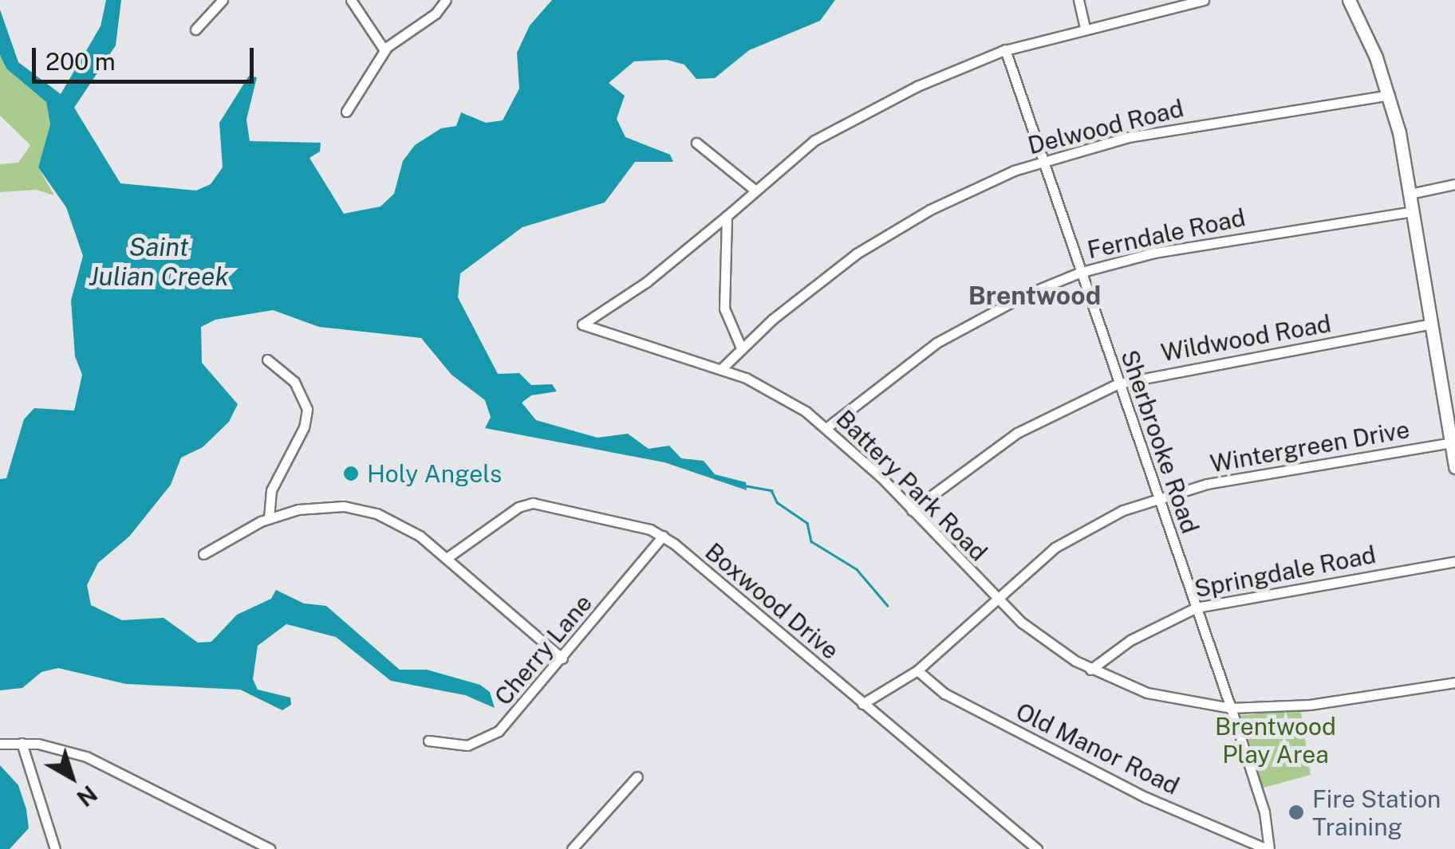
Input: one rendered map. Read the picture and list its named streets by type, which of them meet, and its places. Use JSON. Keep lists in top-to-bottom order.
{
  "streets": {
    "street": [
      "Delwood Road",
      "Ferndale Road",
      "Wildwood Road",
      "Sherbrooke Road",
      "Wintergreen Drive",
      "Battery Park Road",
      "Springdale Road",
      "Boxwood Drive",
      "Cherry Lane",
      "Old Manor Road"
    ]
  },
  "crossings": [
    ["Delwood Road", "Sherbrooke Road"],
    ["Ferndale Road", "Sherbrooke Road"],
    ["Ferndale Road", "Battery Park Road"],
    ["Wildwood Road", "Sherbrooke Road"],
    ["Wildwood Road", "Battery Park Road"],
    ["Sherbrooke Road", "Wintergreen Drive"],
    ["Sherbrooke Road", "Battery Park Road"],
    ["Sherbrooke Road", "Springdale Road"],
    ["Sherbrooke Road", "Old Manor Road"],
    ["Wintergreen Drive", "Battery Park Road"],
    ["Wintergreen Drive", "Boxwood Drive"],
    ["Wintergreen Drive", "Old Manor Road"],
    ["Battery Park Road", "Springdale Road"],
    ["Boxwood Drive", "Cherry Lane"]
  ],
  "districts": ["Brentwood"],
  "water": ["Saint Julian Creek"],
  "parks": ["Brentwood Play Area"],
  "places": ["Holy Angels", "Fire Station Training"],
  "scale_bar": "200 m",
  "north": "bottom right"
}
